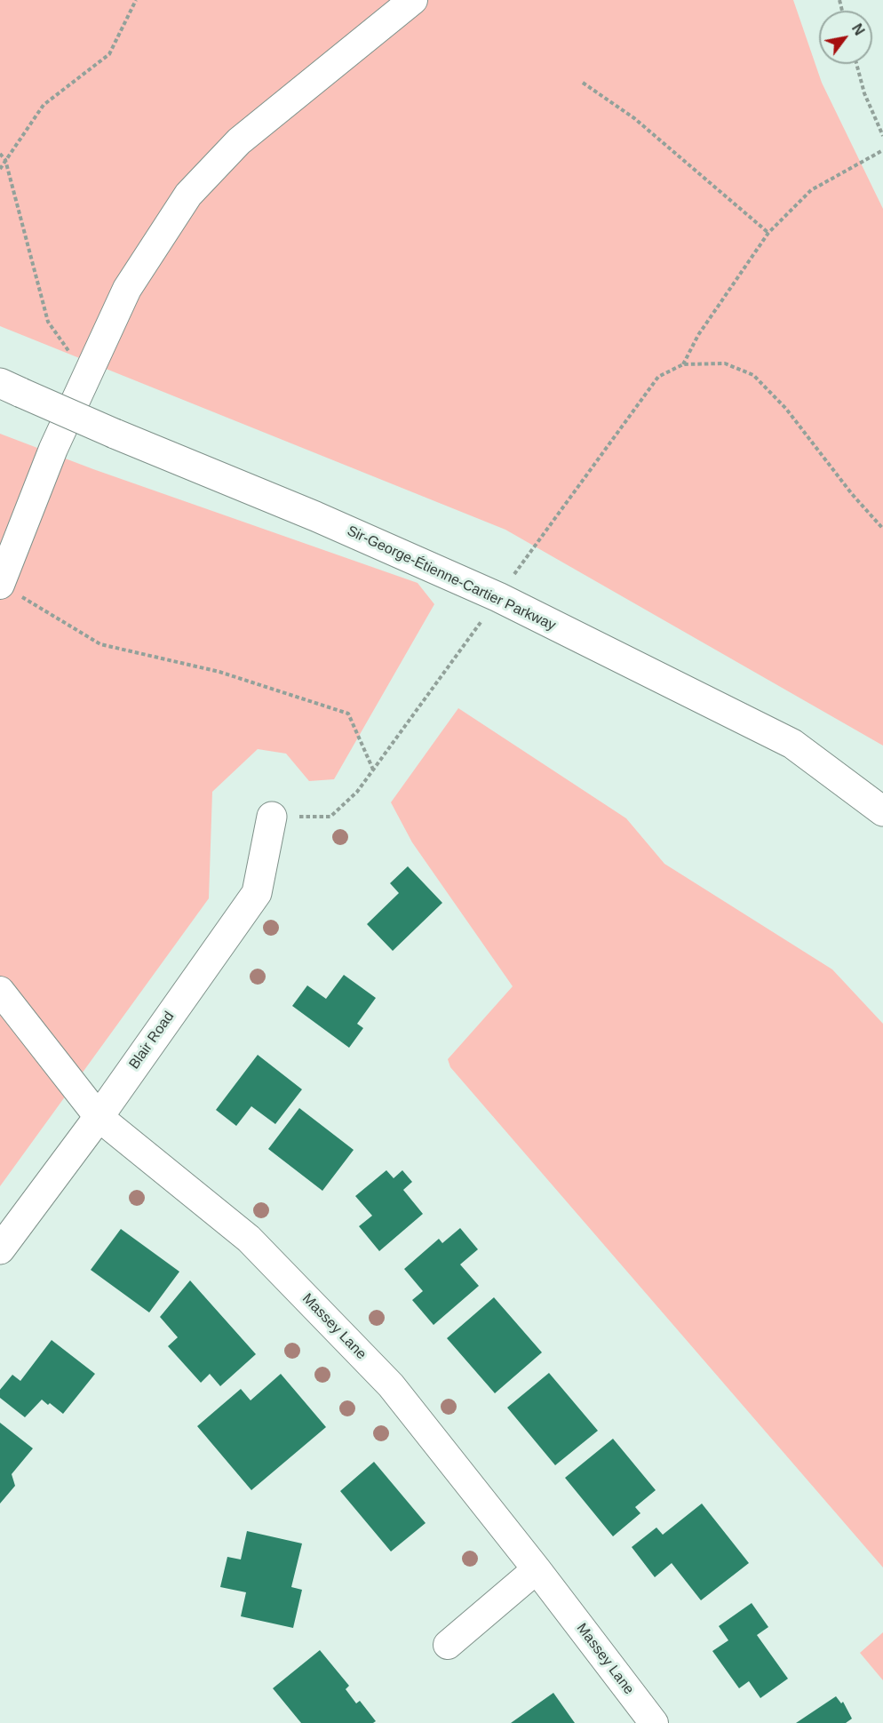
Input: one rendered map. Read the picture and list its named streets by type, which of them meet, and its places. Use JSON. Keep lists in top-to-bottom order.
{
  "streets": {
    "main road": ["Sir-George-Étienne-Cartier Parkway", "Blair Road"],
    "street": ["Massey Lane"]
  },
  "crossings": [
    ["Blair Road", "Massey Lane"]
  ],
  "north": "top right"
}
